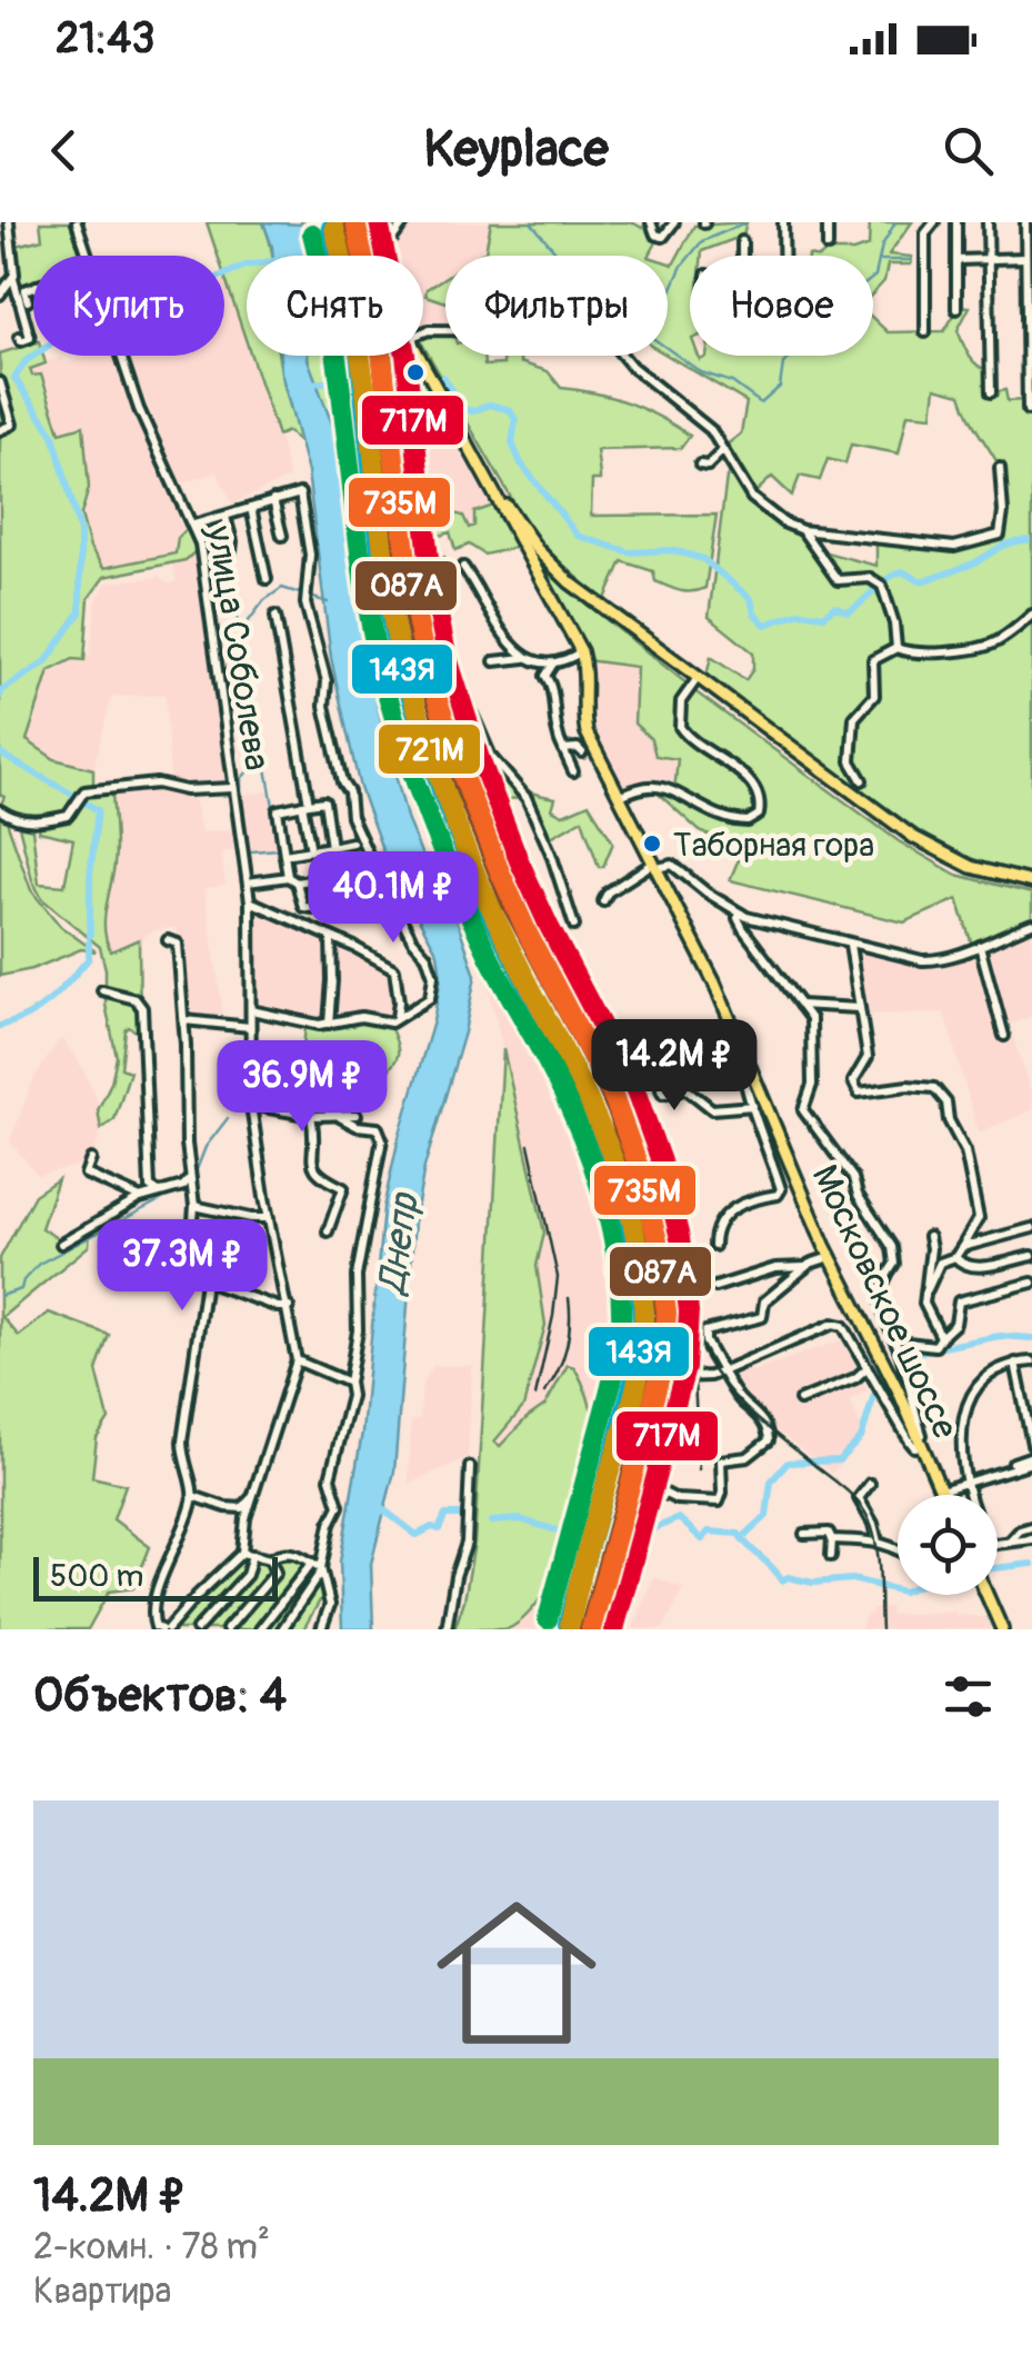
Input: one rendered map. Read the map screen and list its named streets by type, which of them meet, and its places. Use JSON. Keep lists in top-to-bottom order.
{
  "streets": {
    "main road": ["Московское шоссе"],
    "street": ["улица Соболева"]
  },
  "water": ["Днепр"],
  "places": ["Таборная гора"],
  "lines": [
    "transit line 087А",
    "transit line 735М",
    "transit line 717М",
    "transit line 143Я",
    "transit line 721М"
  ],
  "scale_bar": "500 m",
  "page": {
    "status": "21:43",
    "header": "Keyplace",
    "chip": [
      "Купить",
      "Снять",
      "Фильтры",
      "Новое"
    ],
    "price": [
      "40.1M ₽",
      "14.2M ₽",
      "36.9M ₽",
      "37.3M ₽"
    ],
    "scale": "500 m",
    "heading": "Объектов: 4",
    "list": [
      {
        "name": "14.2M ₽",
        "note": "2-комн. · 78 m² · Квартира"
      }
    ]
  }
}
